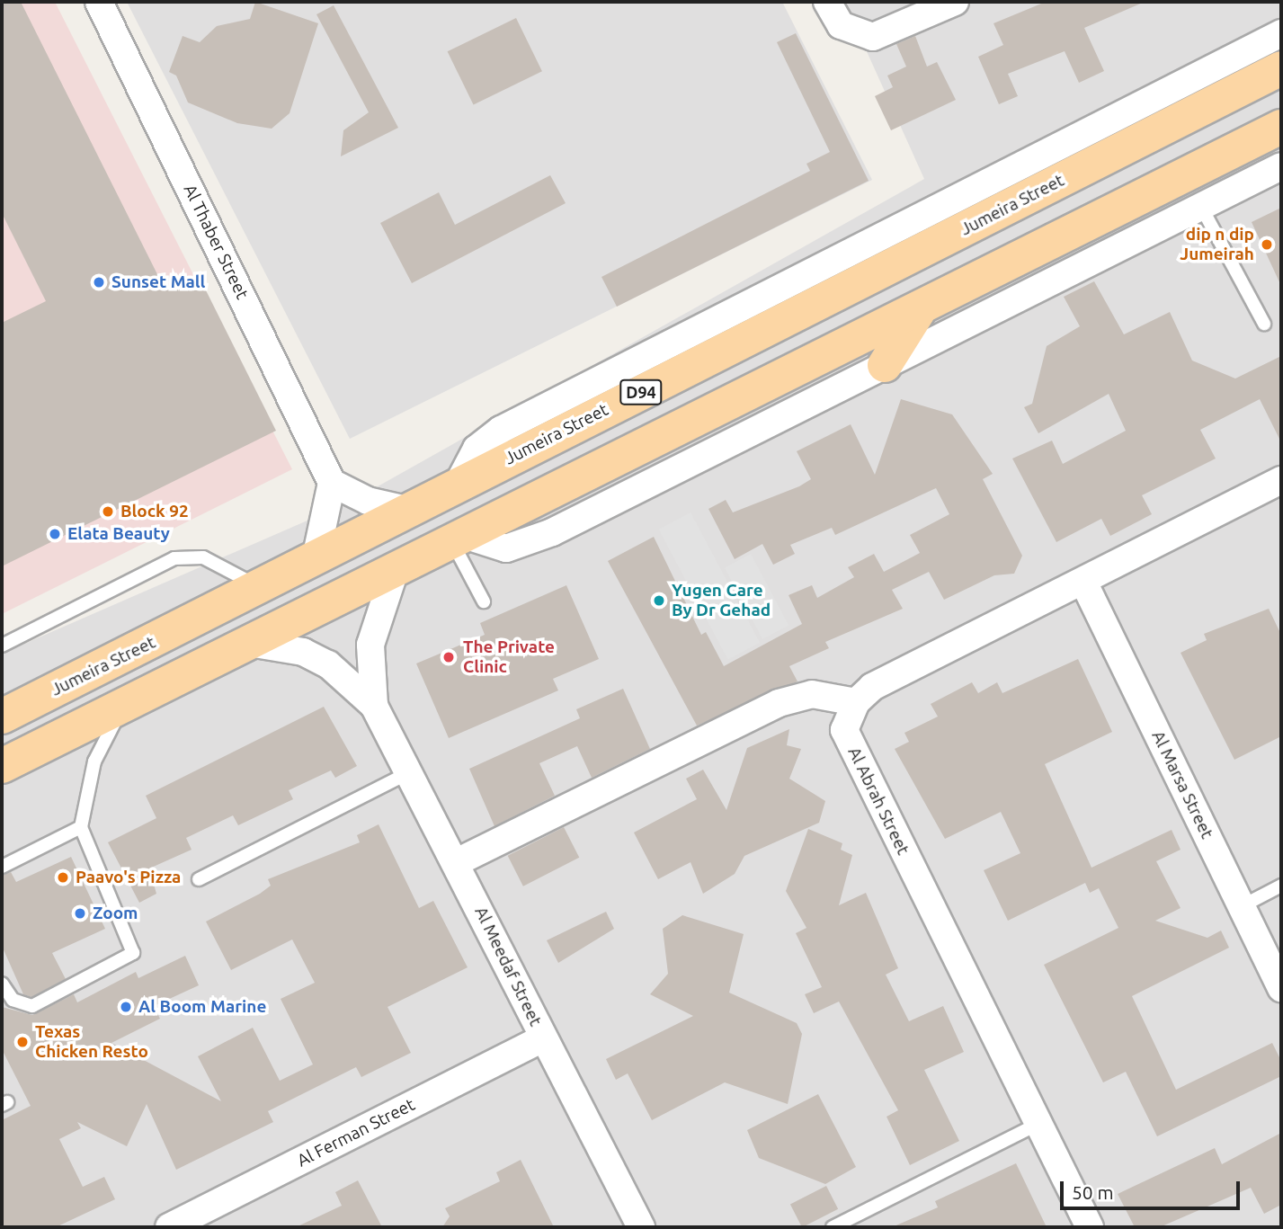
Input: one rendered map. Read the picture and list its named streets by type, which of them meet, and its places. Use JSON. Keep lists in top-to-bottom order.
{
  "streets": {
    "main road": ["Jumeira Street", "D94"],
    "street": [
      "Al Thaber Street",
      "Al Marsa Street",
      "Al Abrah Street",
      "Al Meedaf Street",
      "Al Ferman Street"
    ]
  },
  "crossings": [
    ["Al Meedaf Street", "Al Ferman Street"]
  ],
  "places": [
    "dip n dip Jumeirah",
    "Sunset Mall",
    "Block 92",
    "Elata Beauty",
    "Yugen Care By Dr Gehad",
    "The Private Clinic",
    "Paavo's Pizza",
    "Zoom",
    "Al Boom Marine",
    "Texas Chicken Resto"
  ],
  "scale_bar": "50 m"
}
